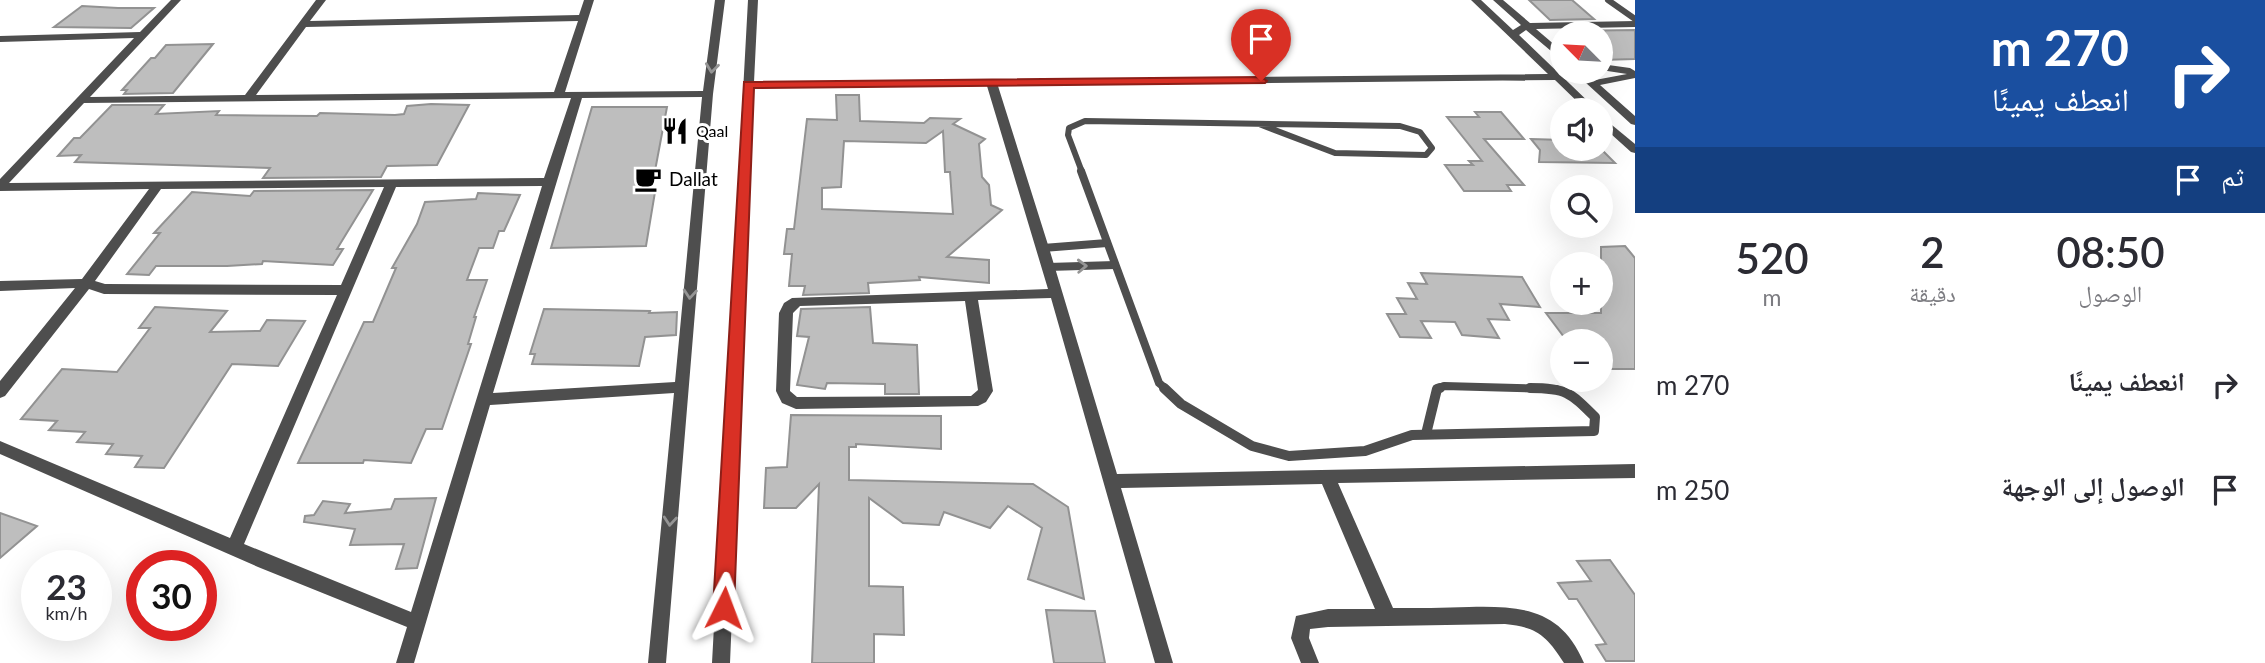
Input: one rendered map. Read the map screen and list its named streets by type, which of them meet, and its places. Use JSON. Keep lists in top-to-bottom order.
{
  "places": {
    "restaurant": ["Qaal"],
    "cafe": ["Dallat"]
  },
  "north": "top left",
  "page": {
    "turn": ["270 m", "انعطف يمينًا"],
    "map_buttons": ["+", "−"],
    "then": "ثم",
    "eta": [
      "08:50",
      "الوصول",
      "2",
      "دقيقة",
      "520",
      "m"
    ],
    "list": [
      {
        "name": "انعطف يمينًا",
        "value": "270 m"
      },
      {
        "name": "الوصول إلى الوجهة",
        "value": "250 m"
      }
    ],
    "speed": "23 km/h",
    "limit": "30"
  }
}
